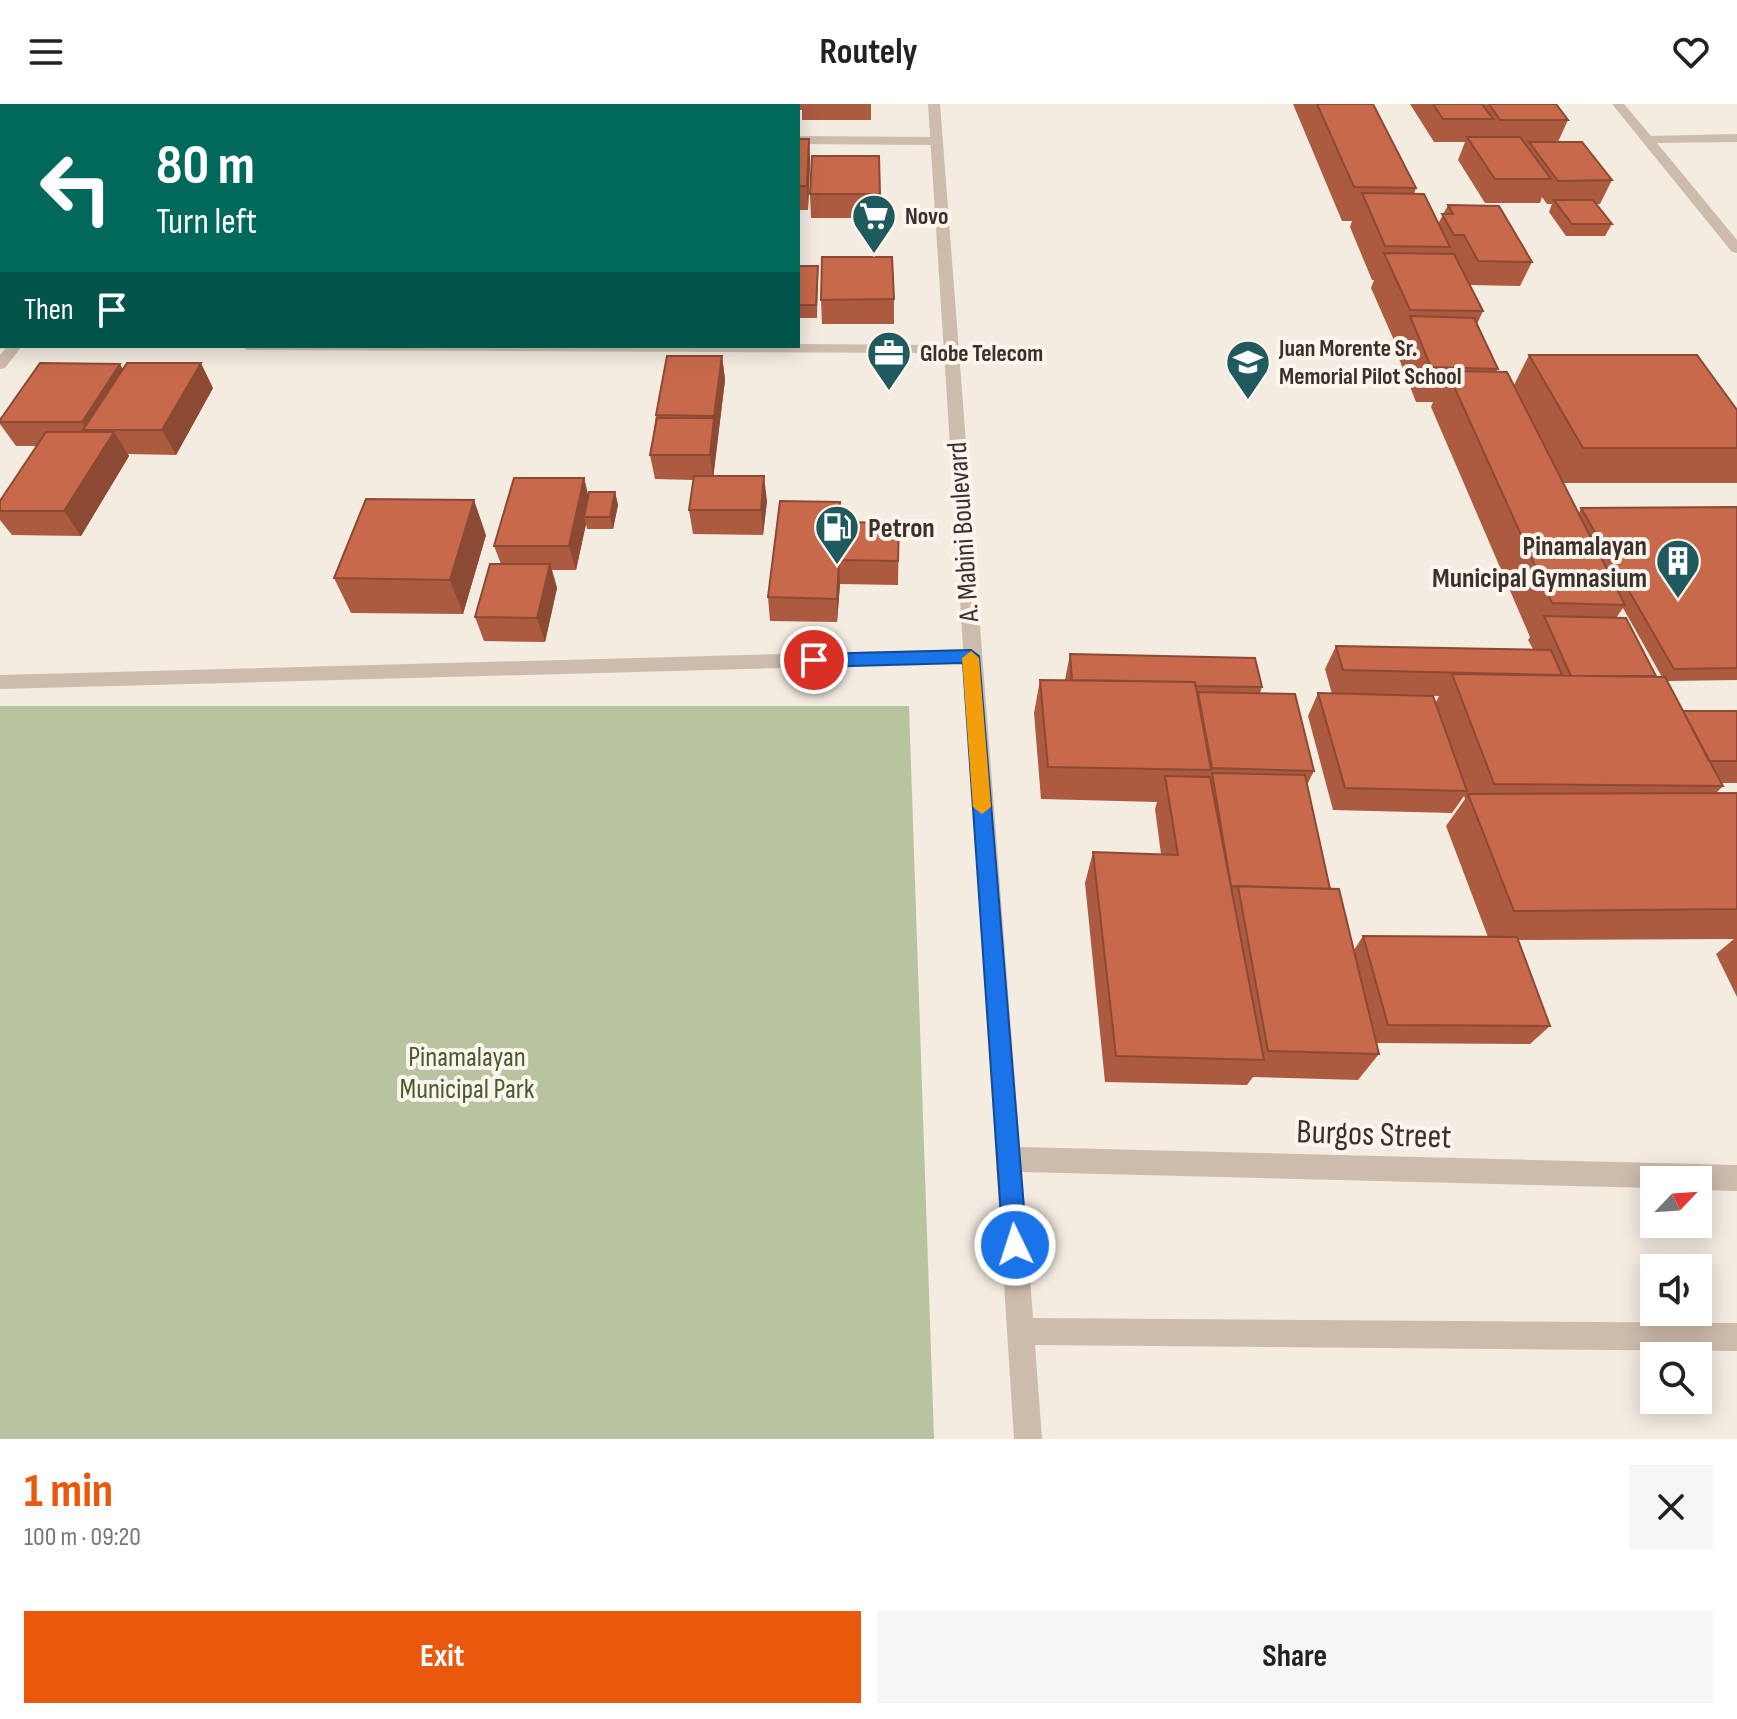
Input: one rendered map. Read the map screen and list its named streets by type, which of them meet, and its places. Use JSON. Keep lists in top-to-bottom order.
{
  "streets": {
    "street": ["A. Mabini Boulevard", "Burgos Street"]
  },
  "crossings": [
    ["A. Mabini Boulevard", "Burgos Street"]
  ],
  "parks": ["Pinamalayan Municipal Park"],
  "places": {
    "supermarket": ["Novo"],
    "office": ["Globe Telecom"],
    "school or university": ["Juan Morente Sr. Memorial Pilot School"],
    "fuel station": ["Petron"],
    "building": ["Pinamalayan Municipal Gymnasium"]
  },
  "north": "top right",
  "page": {
    "header": "Routely",
    "turn": ["80 m", "Turn left"],
    "then": "Then",
    "heading": ["1 min", "100 m · 09:20"],
    "buttons": ["Exit", "Share"]
  }
}
